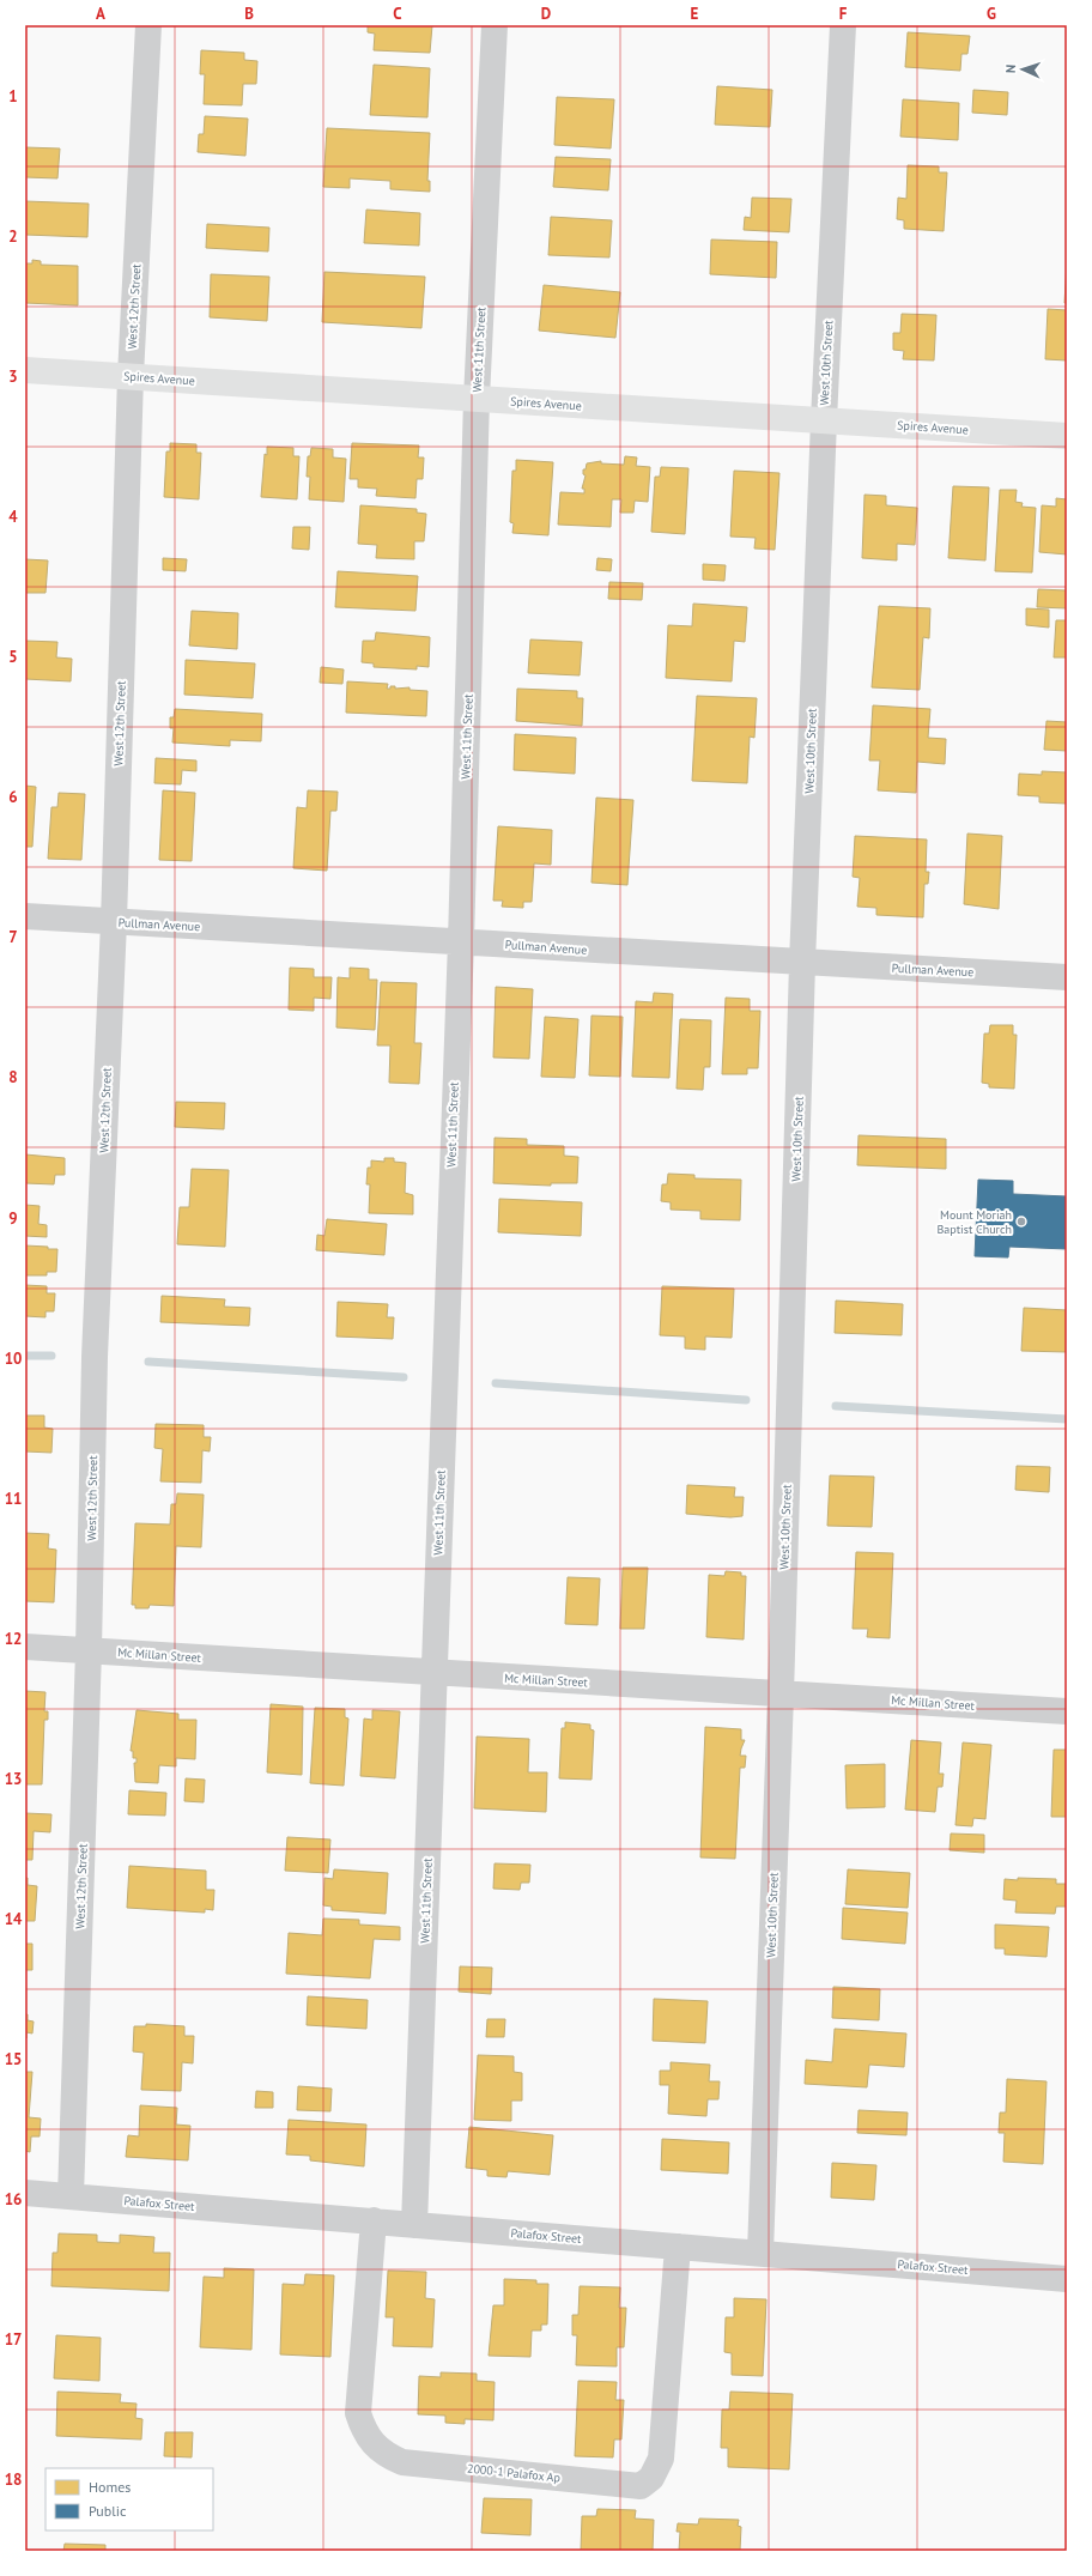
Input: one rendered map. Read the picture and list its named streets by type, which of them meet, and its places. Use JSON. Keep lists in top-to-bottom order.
{
  "streets": {
    "main road": ["Spires Avenue"],
    "street": [
      "West 12th Street",
      "West 11th Street",
      "West 10th Street",
      "Pullman Avenue",
      "Mc Millan Street",
      "Palafox Street",
      "2000-1 Palafox Ap"
    ]
  },
  "crossings": [
    ["West 12th Street", "Spires Avenue"],
    ["West 12th Street", "Pullman Avenue"],
    ["West 12th Street", "Mc Millan Street"],
    ["West 12th Street", "Palafox Street"],
    ["West 11th Street", "Spires Avenue"],
    ["West 11th Street", "Pullman Avenue"],
    ["West 11th Street", "Mc Millan Street"],
    ["West 11th Street", "Palafox Street"],
    ["West 10th Street", "Spires Avenue"],
    ["West 10th Street", "Pullman Avenue"],
    ["West 10th Street", "Mc Millan Street"],
    ["West 10th Street", "Palafox Street"],
    ["Palafox Street", "2000-1 Palafox Ap"]
  ],
  "places": ["Mount Moriah Baptist Church"],
  "legend": ["Homes", "Public"],
  "north": "left",
  "grid": {
    "columns": [
      "A",
      "B",
      "C",
      "D",
      "E",
      "F",
      "G"
    ],
    "rows": [
      "1",
      "2",
      "3",
      "4",
      "5",
      "6",
      "7",
      "8",
      "9",
      "10",
      "11",
      "12",
      "13",
      "14",
      "15",
      "16",
      "17",
      "18"
    ]
  }
}
